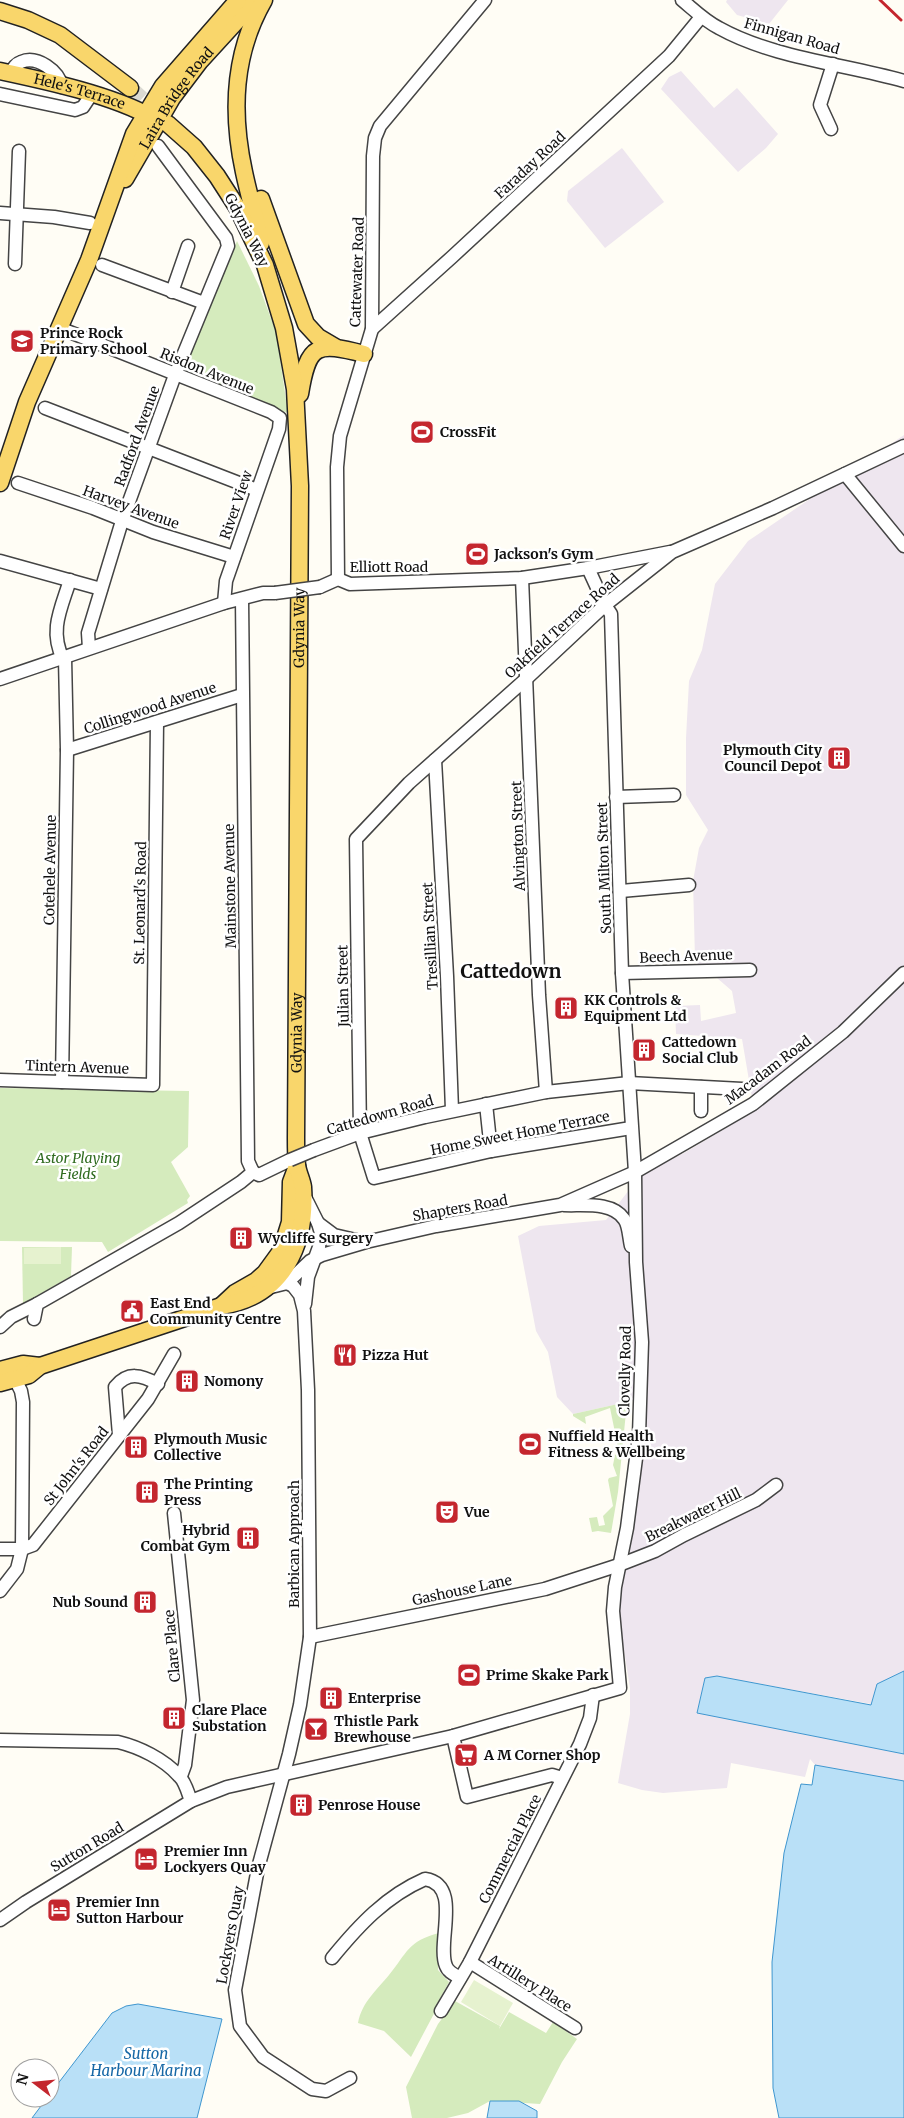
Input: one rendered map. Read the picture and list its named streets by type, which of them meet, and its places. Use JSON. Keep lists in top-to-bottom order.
{
  "streets": {
    "main road": ["Hele's Terrace", "Laira Bridge Road", "Gdynia Way"],
    "street": [
      "Finnigan Road",
      "Faraday Road",
      "Cattewater Road",
      "Risdon Avenue",
      "Radford Avenue",
      "River View",
      "Harvey Avenue",
      "Elliott Road",
      "Oakfield Terrace Road",
      "Collingwood Avenue",
      "Alvington Street",
      "South Milton Street",
      "Cotehele Avenue",
      "Mainstone Avenue",
      "St. Leonard's Road",
      "Tresillian Street",
      "Beech Avenue",
      "Julian Street",
      "Tintern Avenue",
      "Macadam Road",
      "Cattedown Road",
      "Home Sweet Home Terrace",
      "Shapters Road",
      "Clovelly Road",
      "St John's Road",
      "Breakwater Hill",
      "Barbican Approach",
      "Gashouse Lane",
      "Clare Place",
      "Sutton Road",
      "Commercial Place",
      "Lockyers Quay",
      "Artillery Place"
    ]
  },
  "crossings": [
    ["Finnigan Road", "Faraday Road"],
    ["Hele's Terrace", "Laira Bridge Road"],
    ["Hele's Terrace", "Gdynia Way"],
    ["Laira Bridge Road", "Gdynia Way"],
    ["Faraday Road", "Cattewater Road"],
    ["Gdynia Way", "Barbican Approach"],
    ["Cattewater Road", "Elliott Road"],
    ["Risdon Avenue", "Radford Avenue"],
    ["Risdon Avenue", "River View"],
    ["Radford Avenue", "Harvey Avenue"],
    ["Radford Avenue", "Elliott Road"],
    ["River View", "Harvey Avenue"],
    ["River View", "Elliott Road"],
    ["Elliott Road", "Oakfield Terrace Road"],
    ["Elliott Road", "Alvington Street"],
    ["Elliott Road", "South Milton Street"],
    ["Elliott Road", "Cotehele Avenue"],
    ["Elliott Road", "Mainstone Avenue"],
    ["Oakfield Terrace Road", "Alvington Street"],
    ["Oakfield Terrace Road", "South Milton Street"],
    ["Oakfield Terrace Road", "Tresillian Street"],
    ["Oakfield Terrace Road", "Julian Street"],
    ["Collingwood Avenue", "Cotehele Avenue"],
    ["Collingwood Avenue", "Mainstone Avenue"],
    ["Collingwood Avenue", "St. Leonard's Road"],
    ["Alvington Street", "Cattedown Road"],
    ["South Milton Street", "Beech Avenue"],
    ["South Milton Street", "Macadam Road"],
    ["South Milton Street", "Cattedown Road"],
    ["South Milton Street", "Home Sweet Home Terrace"],
    ["South Milton Street", "Shapters Road"],
    ["South Milton Street", "Clovelly Road"],
    ["Cotehele Avenue", "Tintern Avenue"],
    ["Mainstone Avenue", "Cattedown Road"],
    ["St. Leonard's Road", "Tintern Avenue"],
    ["Tresillian Street", "Cattedown Road"],
    ["Julian Street", "Cattedown Road"],
    ["Julian Street", "Home Sweet Home Terrace"],
    ["Macadam Road", "Shapters Road"],
    ["Macadam Road", "Clovelly Road"],
    ["Cattedown Road", "Home Sweet Home Terrace"],
    ["Shapters Road", "Clovelly Road"],
    ["Shapters Road", "Barbican Approach"],
    ["Clovelly Road", "Breakwater Hill"],
    ["Clovelly Road", "Gashouse Lane"],
    ["Clovelly Road", "Sutton Road"],
    ["Breakwater Hill", "Gashouse Lane"],
    ["Barbican Approach", "Gashouse Lane"],
    ["Barbican Approach", "Sutton Road"],
    ["Barbican Approach", "Lockyers Quay"],
    ["Sutton Road", "Commercial Place"],
    ["Sutton Road", "Lockyers Quay"],
    ["Commercial Place", "Artillery Place"]
  ],
  "districts": ["Cattedown"],
  "water": ["Sutton Harbour Marina"],
  "parks": ["Astor Playing Fields"],
  "places": {
    "school or university": ["Prince Rock Primary School"],
    "sports": [
      "CrossFit",
      "Jackson's Gym",
      "Nuffield Health Fitness & Wellbeing",
      "Prime Skake Park"
    ],
    "building": [
      "Plymouth City Council Depot",
      "KK Controls & Equipment Ltd",
      "Cattedown Social Club",
      "Wycliffe Surgery",
      "Nomony",
      "Plymouth Music Collective",
      "The Printing Press",
      "Hybrid Combat Gym",
      "Nub Sound",
      "Enterprise",
      "Clare Place Substation",
      "Penrose House"
    ],
    "public building": ["East End Community Centre"],
    "restaurant": ["Pizza Hut"],
    "theatre": ["Vue"],
    "bar": ["Thistle Park Brewhouse"],
    "supermarket": ["A M Corner Shop"],
    "hotel": ["Premier Inn Lockyers Quay", "Premier Inn Sutton Harbour"]
  },
  "north": "left"
}
